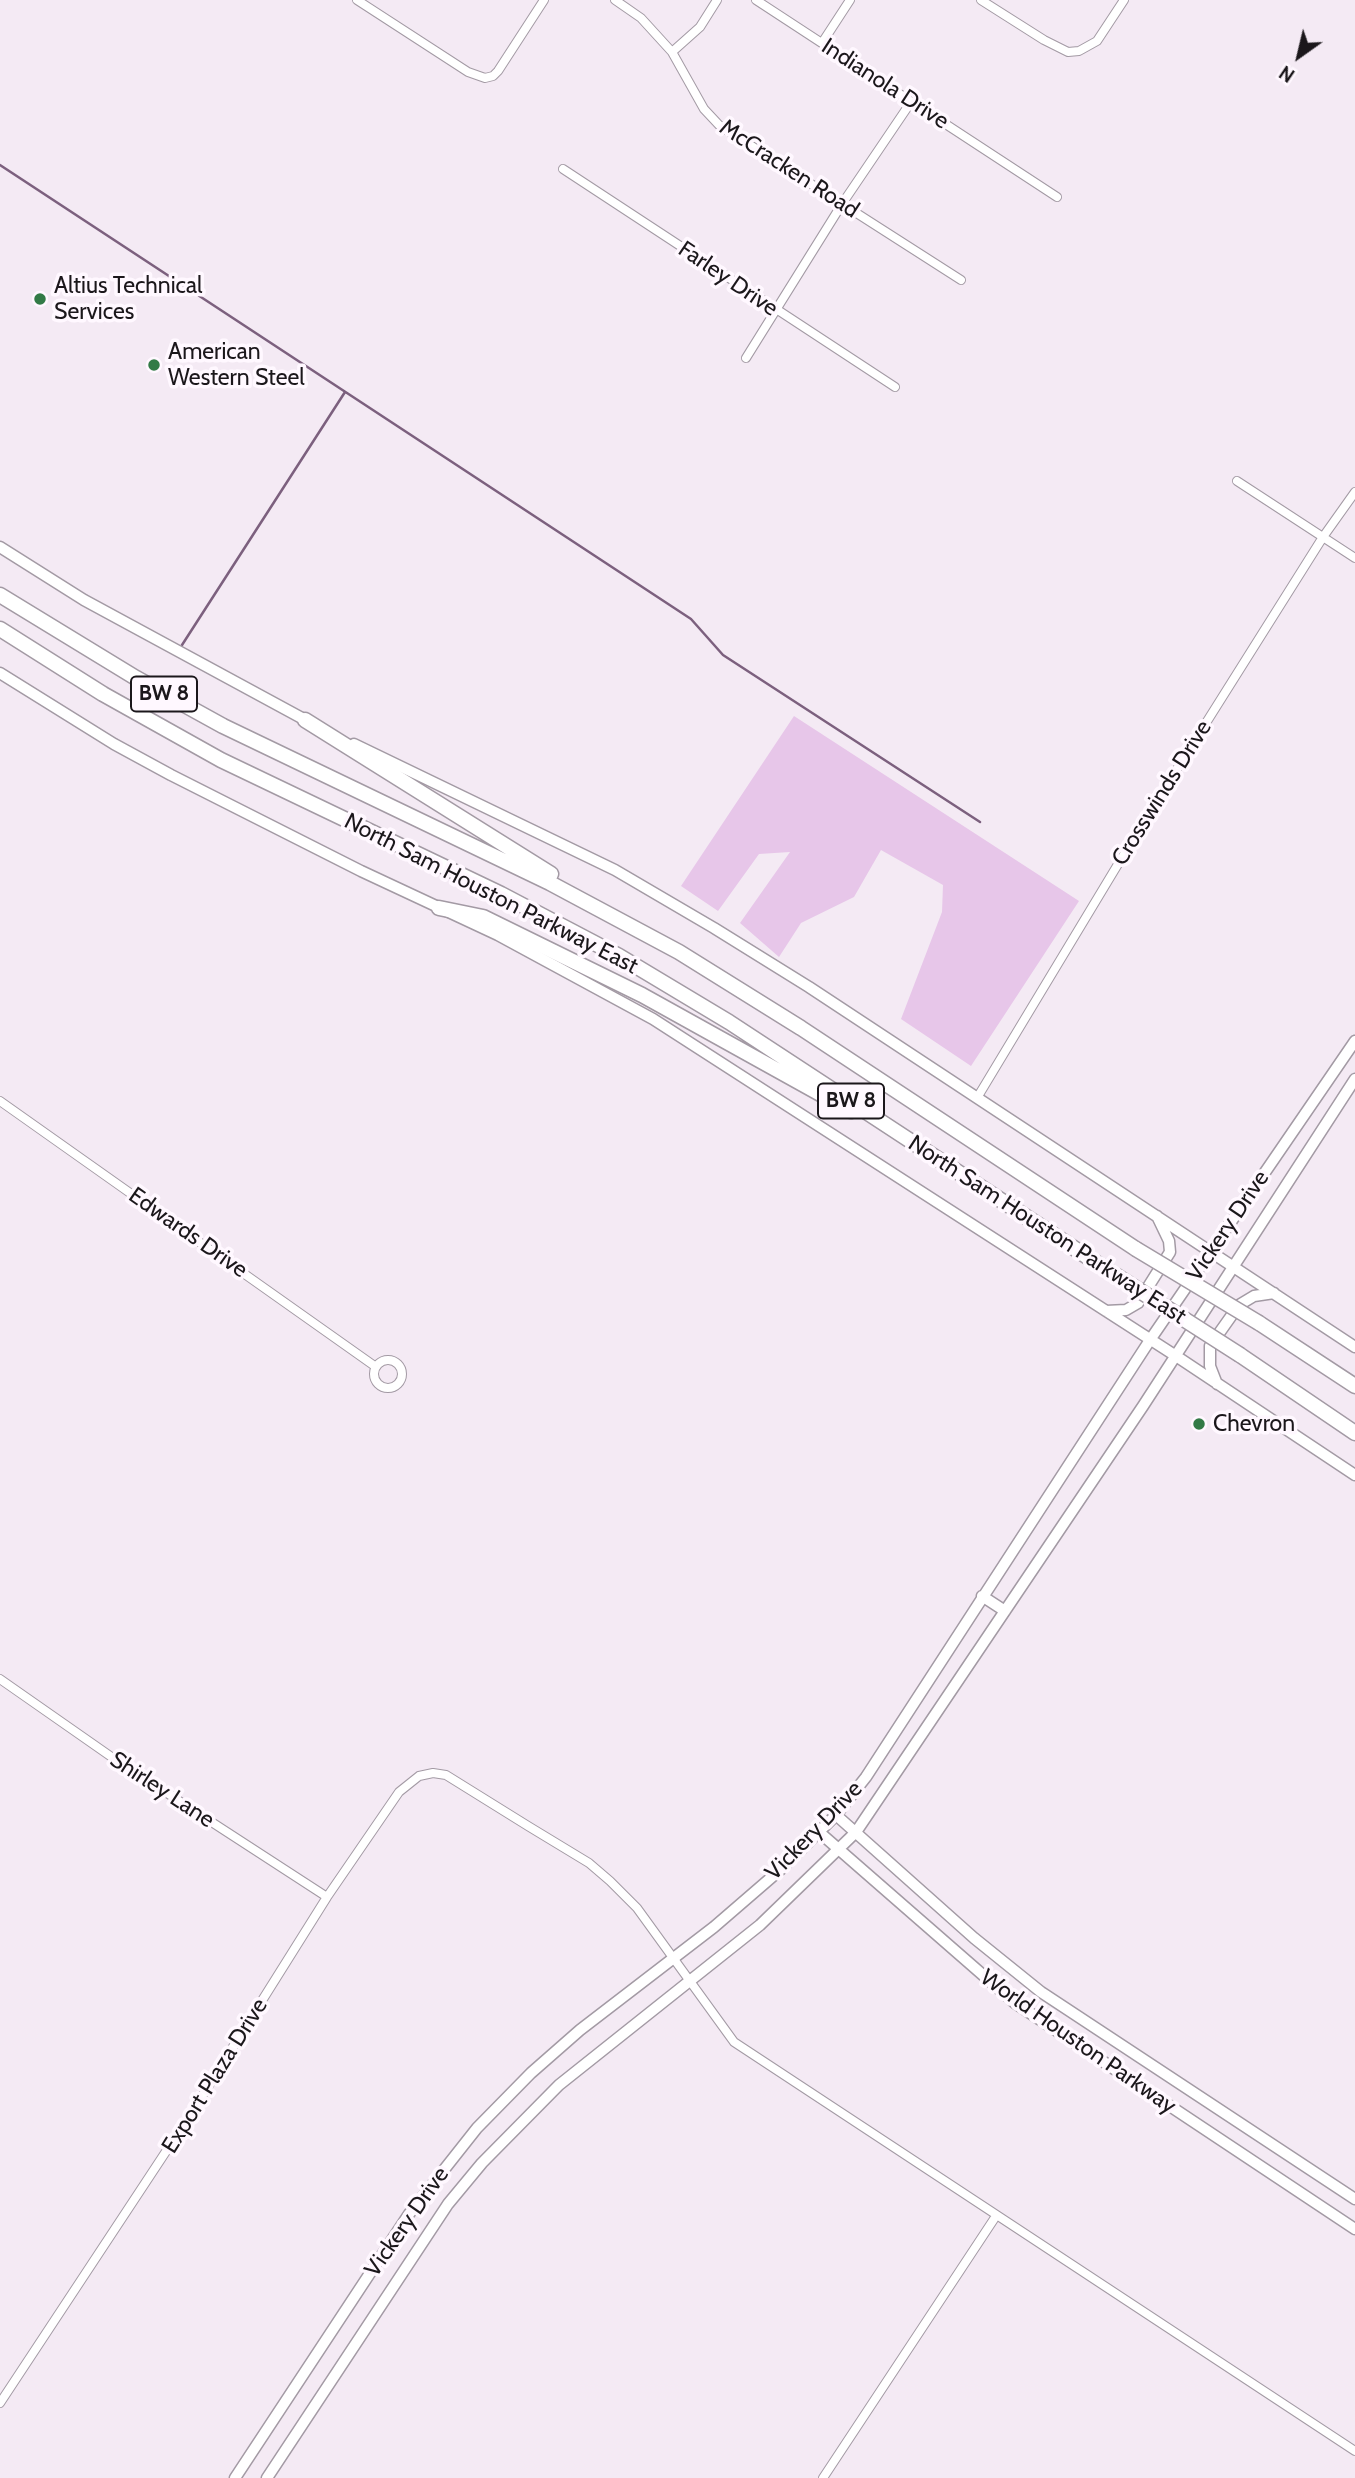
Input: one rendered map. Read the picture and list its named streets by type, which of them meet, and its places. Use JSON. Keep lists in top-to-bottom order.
{
  "streets": {
    "highway": ["BW 8", "North Sam Houston Parkway East"],
    "main road": ["Vickery Drive", "World Houston Parkway"],
    "street": [
      "Indianola Drive",
      "McCracken Road",
      "Farley Drive",
      "Crosswinds Drive",
      "Edwards Drive",
      "Shirley Lane",
      "Export Plaza Drive"
    ]
  },
  "crossings": [
    ["North Sam Houston Parkway East", "Vickery Drive"],
    ["Vickery Drive", "World Houston Parkway"],
    ["Vickery Drive", "Export Plaza Drive"],
    ["Shirley Lane", "Export Plaza Drive"]
  ],
  "places": ["Altius Technical Services", "American Western Steel", "Chevron"],
  "north": "bottom left"
}
